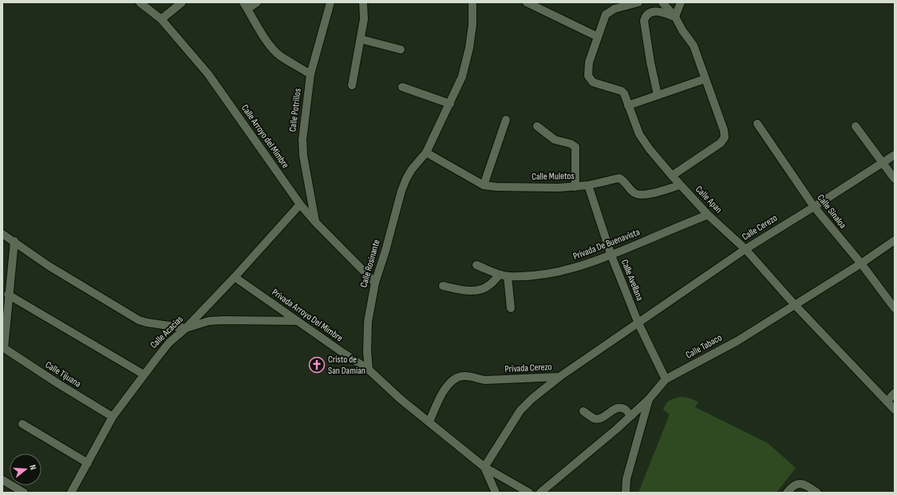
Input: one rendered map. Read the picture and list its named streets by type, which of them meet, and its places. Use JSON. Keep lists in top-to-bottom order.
{
  "streets": {
    "street": [
      "Calle Potrillos",
      "Calle Arroyo del Mimbre",
      "Calle Muletos",
      "Calle Apan",
      "Calle Sinaloa",
      "Calle Cerezo",
      "Privada De Buenavista",
      "Calle Rosinante",
      "Calle Avellana",
      "Privada Arroyo Del Mimbre",
      "Calle Acacias",
      "Calle Tabaco",
      "Privada Cerezo",
      "Calle Tijuana"
    ]
  },
  "crossings": [
    ["Calle Potrillos", "Calle Arroyo del Mimbre"],
    ["Calle Arroyo del Mimbre", "Calle Rosinante"],
    ["Calle Arroyo del Mimbre", "Calle Acacias"],
    ["Calle Muletos", "Calle Apan"],
    ["Calle Muletos", "Calle Rosinante"],
    ["Calle Muletos", "Calle Avellana"],
    ["Calle Apan", "Calle Cerezo"],
    ["Calle Apan", "Privada De Buenavista"],
    ["Calle Apan", "Calle Tabaco"],
    ["Calle Sinaloa", "Calle Cerezo"],
    ["Calle Sinaloa", "Calle Tabaco"],
    ["Calle Cerezo", "Calle Avellana"],
    ["Calle Cerezo", "Privada Cerezo"],
    ["Privada De Buenavista", "Calle Avellana"],
    ["Calle Rosinante", "Privada Arroyo Del Mimbre"],
    ["Calle Avellana", "Calle Tabaco"],
    ["Calle Avellana", "Privada Cerezo"],
    ["Privada Arroyo Del Mimbre", "Calle Acacias"],
    ["Calle Acacias", "Calle Tijuana"]
  ],
  "places": {
    "church": ["Cristo de San Damian"]
  },
  "north": "right"
}
